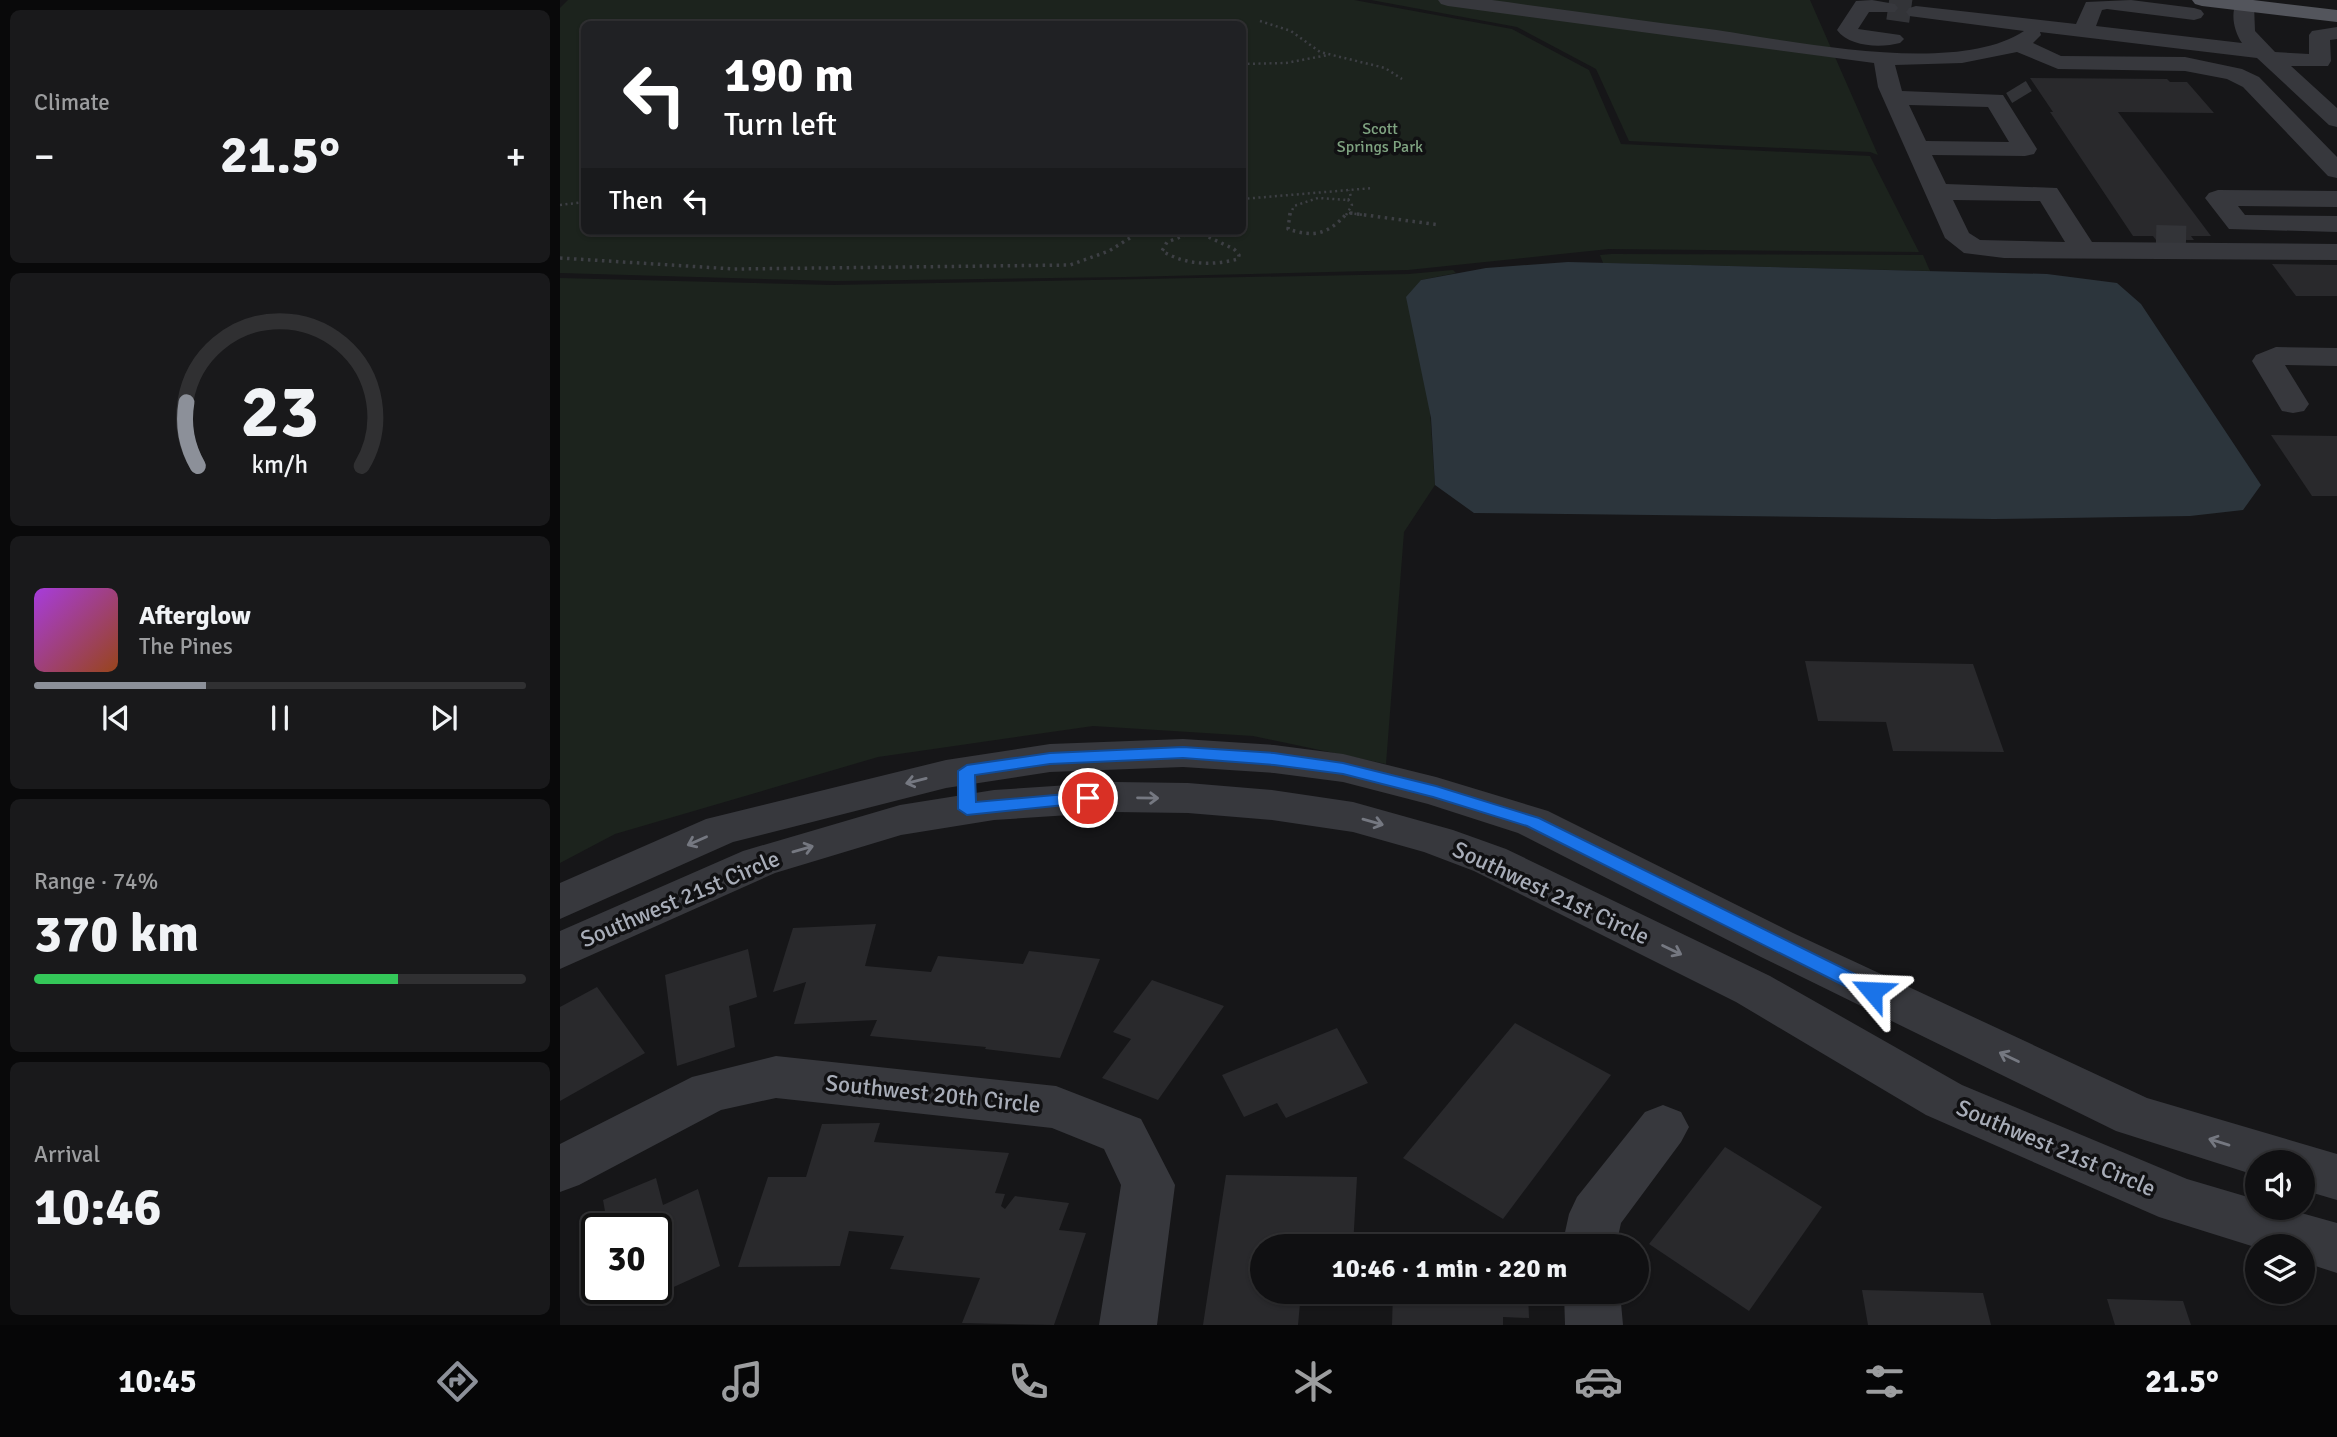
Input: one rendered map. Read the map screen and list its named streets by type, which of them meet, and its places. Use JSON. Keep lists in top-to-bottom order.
{
  "streets": {
    "street": ["Southwest 21st Circle", "Southwest 20th Circle"]
  },
  "parks": ["Scott Springs Park"],
  "page": {
    "tile": [
      "Climate",
      ["Range · 74%", "370 km"],
      ["Arrival", "10:46"]
    ],
    "turn": ["190 m", "Turn left"],
    "heat": ["−", "21.5°", "+"],
    "then": "Then",
    "song": ["Afterglow", "The Pines"],
    "limit": "30",
    "trip": "10:46 · 1 min · 220 m",
    "tabs": ["10:45", "21.5°"],
    "gauge": ["23", "km/h"]
  }
}
